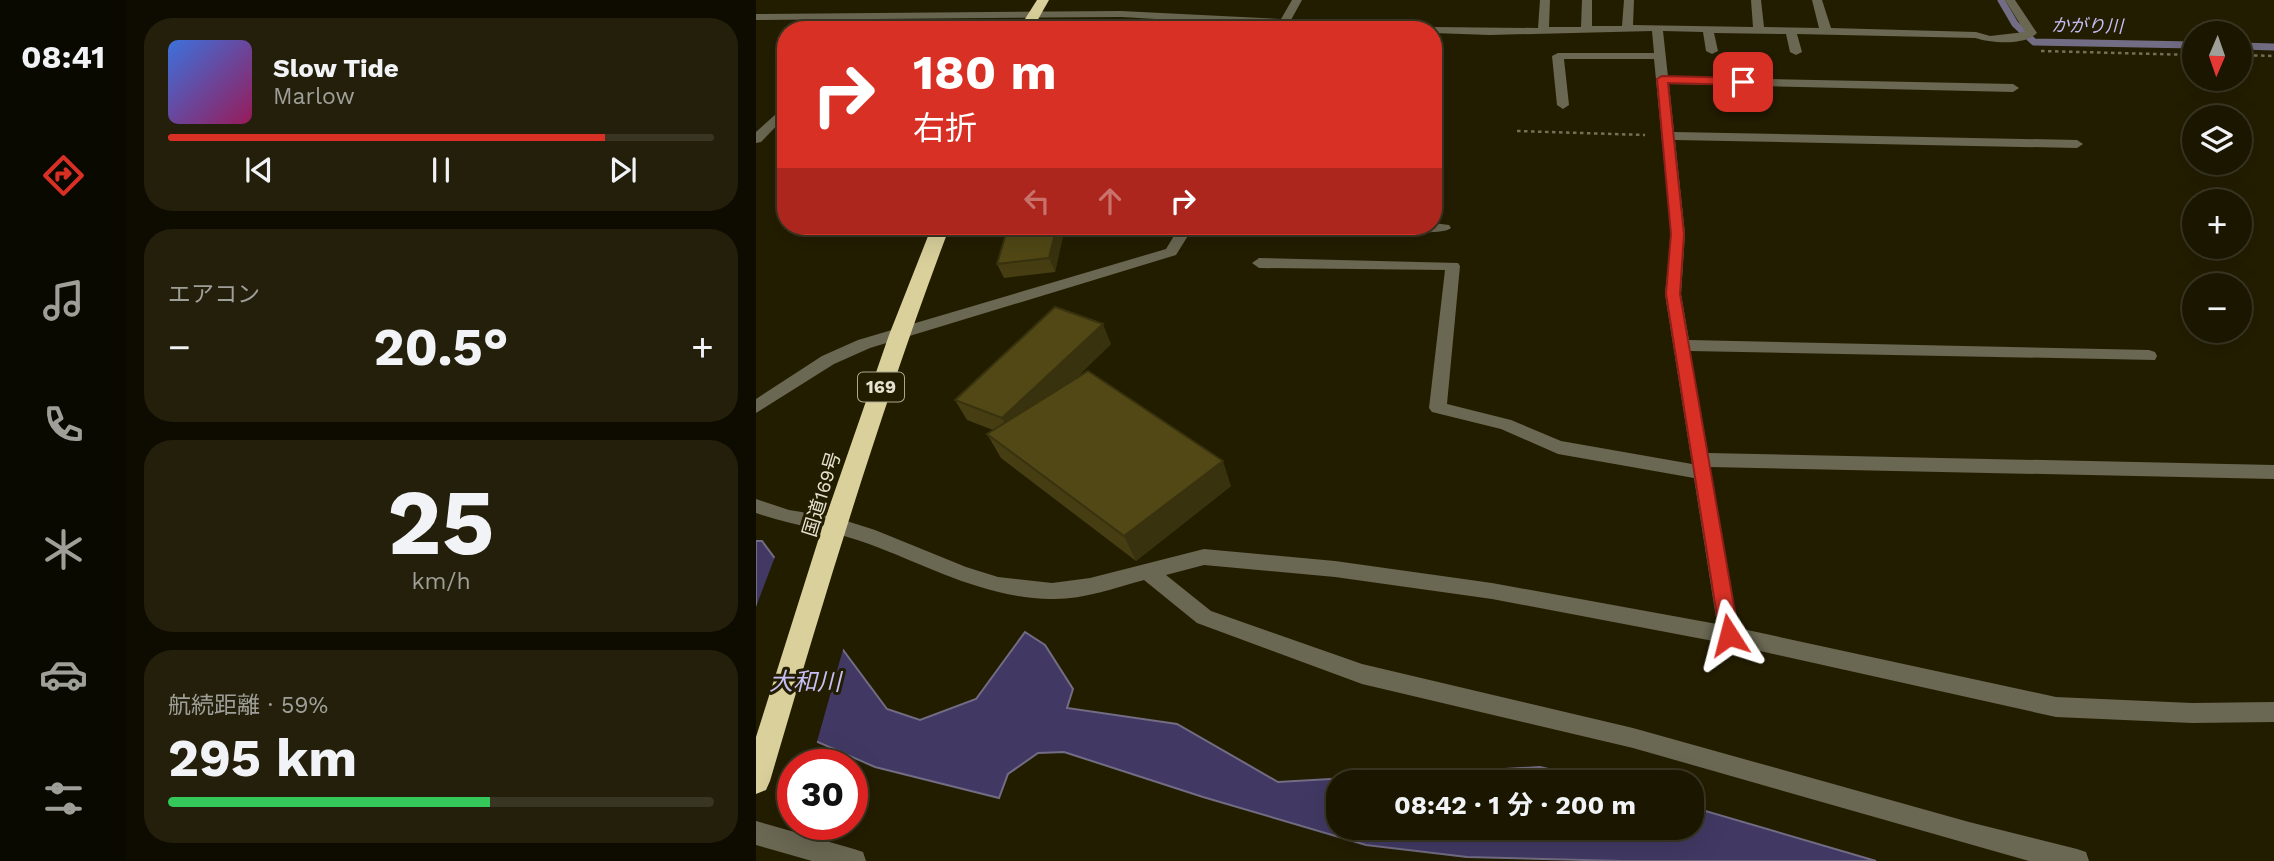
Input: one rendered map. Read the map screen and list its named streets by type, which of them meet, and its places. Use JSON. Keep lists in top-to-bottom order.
{
  "streets": {
    "highway": ["169", "国道169号"]
  },
  "water": ["かがり川", "大和川"],
  "north": "bottom",
  "page": {
    "tabs": "08:41",
    "map_buttons": ["+", "−"],
    "turn": ["180 m", "右折"],
    "song": ["Slow Tide", "Marlow"],
    "tile": [
      "エアコン",
      ["25", "km/h"],
      ["航続距離 · 59%", "295 km"]
    ],
    "heat": ["−", "20.5°", "+"],
    "limit": "30",
    "trip": "08:42 · 1 分 · 200 m"
  }
}
